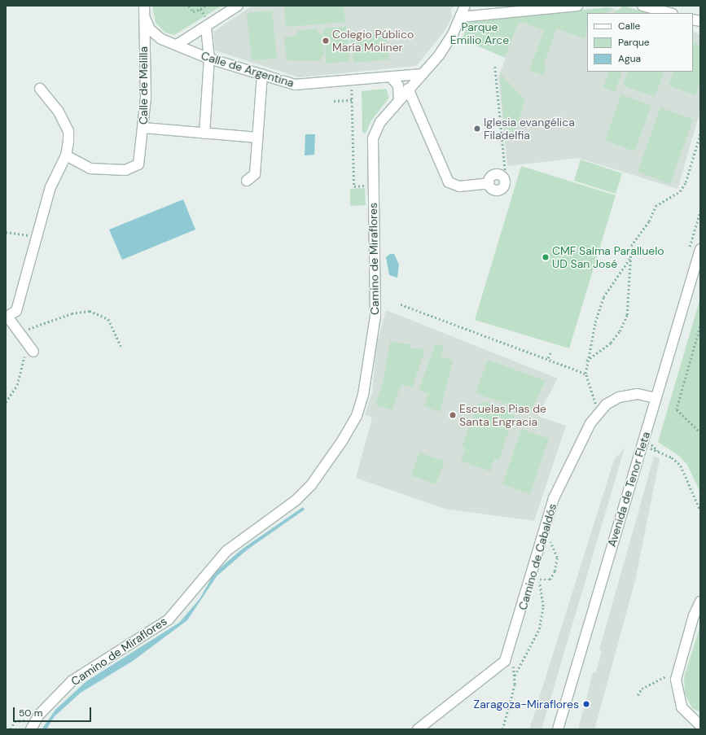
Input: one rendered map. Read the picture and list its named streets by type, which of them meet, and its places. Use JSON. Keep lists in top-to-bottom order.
{
  "streets": {
    "street": [
      "Calle de Argentina",
      "Calle de Melilla",
      "Camino de Miraflores",
      "Avenida de Tenor Fleta",
      "Camino de Cabaldós"
    ]
  },
  "crossings": [
    ["Calle de Argentina", "Calle de Melilla"],
    ["Calle de Argentina", "Camino de Miraflores"],
    ["Avenida de Tenor Fleta", "Camino de Cabaldós"]
  ],
  "parks": ["Parque Emilio Arce"],
  "places": [
    "Colegio Público María Moliner",
    "Iglesia evangélica Filadelfia",
    "CMF Salma Paralluelo UD San José",
    "Escuelas Pias de Santa Engracia",
    "Zaragoza-Miraflores"
  ],
  "legend": ["Calle", "Parque", "Agua"],
  "scale_bar": "50 m"
}
